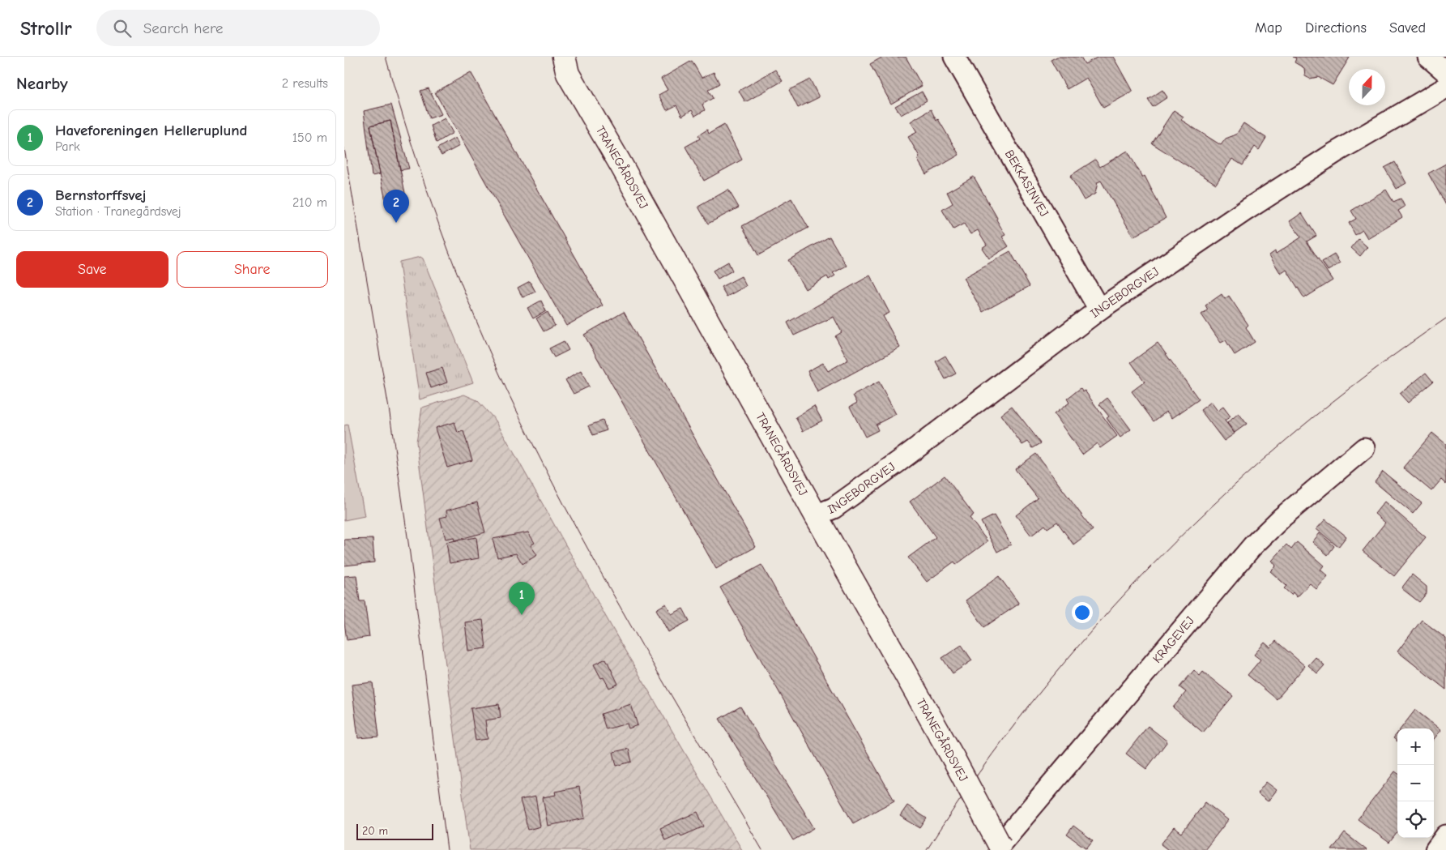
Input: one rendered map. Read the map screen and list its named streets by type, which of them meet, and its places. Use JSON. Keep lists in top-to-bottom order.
{
  "streets": {
    "street": [
      "TRANEGÅRDSVEJ",
      "BEKKASINVEJ",
      "INGEBORGVEJ",
      "KRAGEVEJ"
    ]
  },
  "crossings": [
    ["TRANEGÅRDSVEJ", "INGEBORGVEJ"],
    ["TRANEGÅRDSVEJ", "KRAGEVEJ"],
    ["BEKKASINVEJ", "INGEBORGVEJ"]
  ],
  "scale_bar": "20 m",
  "north": "top",
  "page": {
    "header": "Strollr",
    "search": "Search here",
    "nav": ["Map", "Directions", "Saved"],
    "heading": ["Nearby", "2 results"],
    "list": [
      {
        "mark": "1",
        "name": "Haveforeningen Helleruplund",
        "note": "Park",
        "value": "150 m"
      },
      {
        "mark": "2",
        "name": "Bernstorffsvej",
        "note": "Station · Tranegårdsvej",
        "value": "210 m"
      }
    ],
    "pins": ["2", "1"],
    "buttons": ["Save", "Share"],
    "map_buttons": ["+", "−"],
    "scale": "20 m"
  }
}
